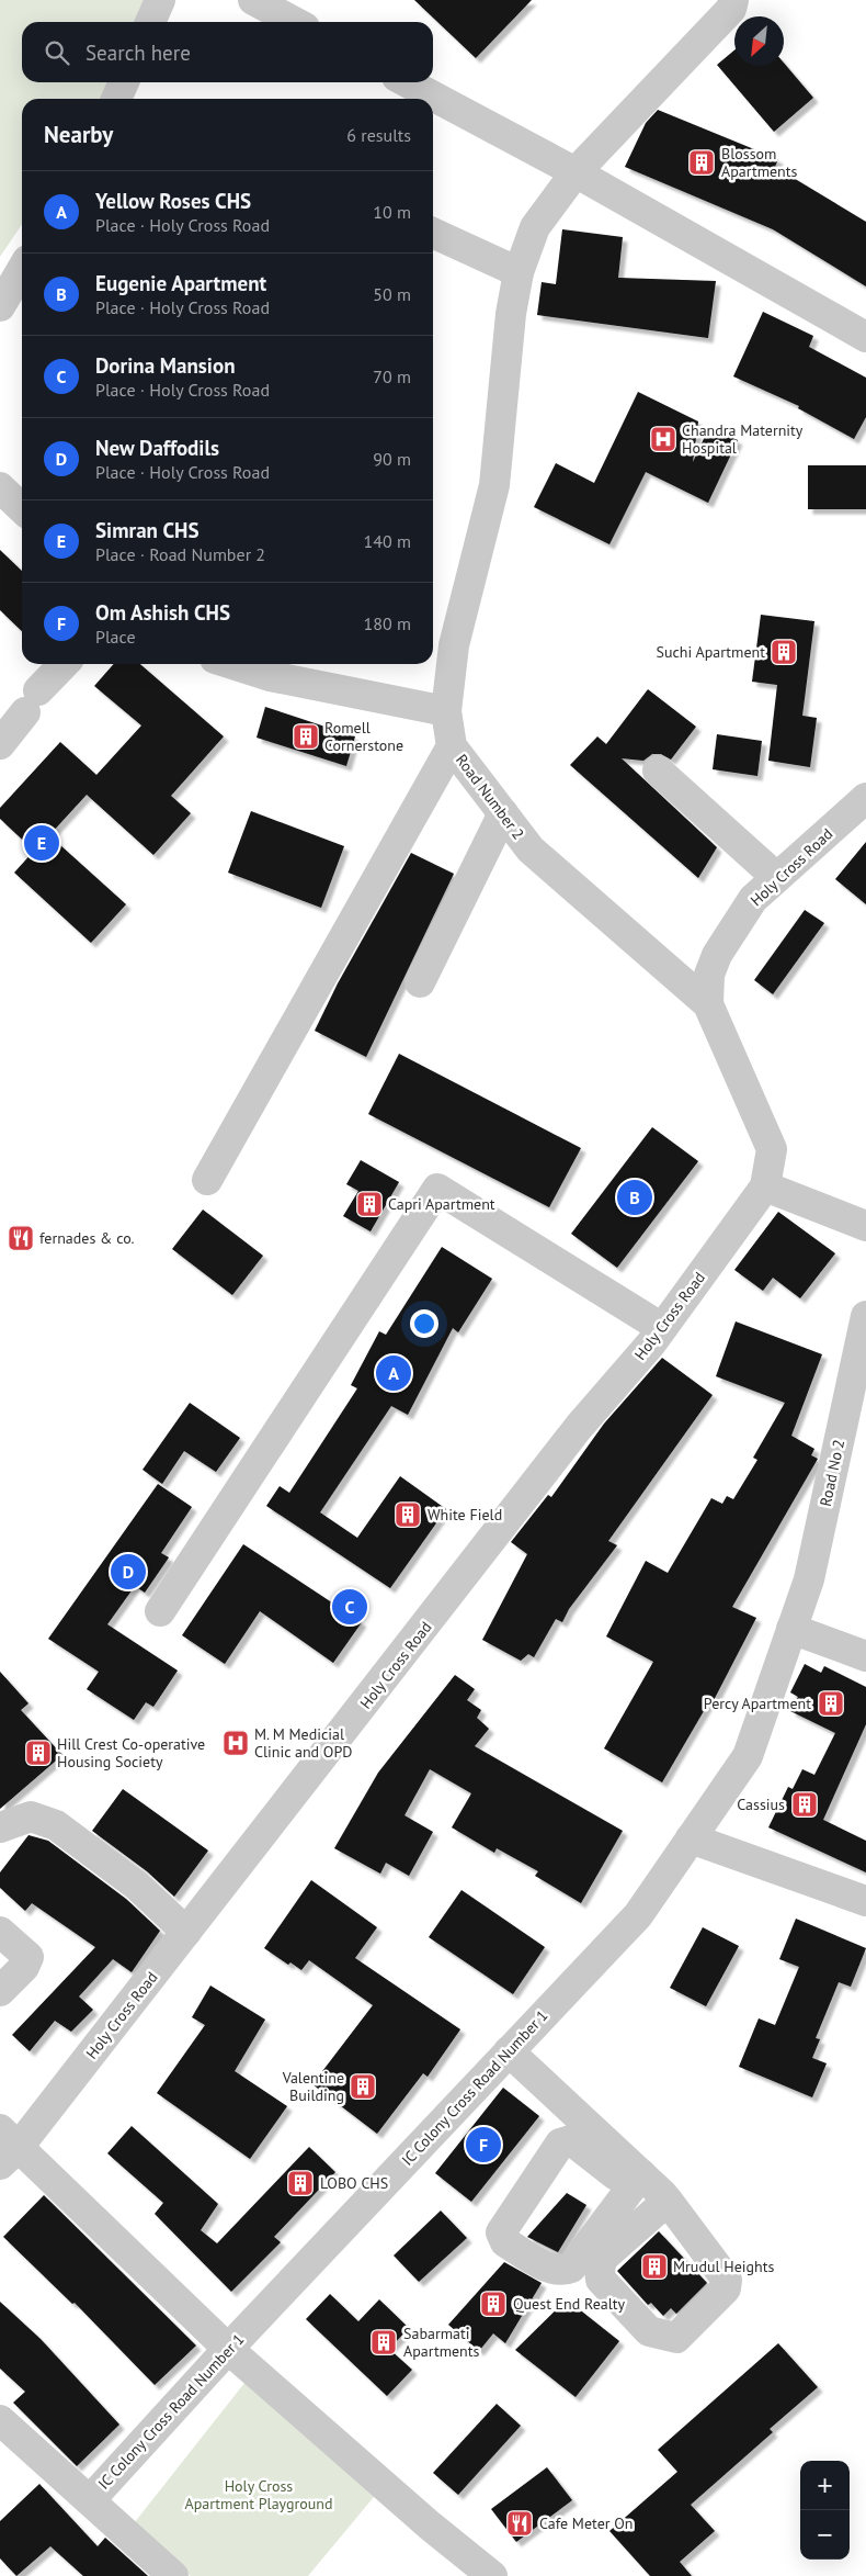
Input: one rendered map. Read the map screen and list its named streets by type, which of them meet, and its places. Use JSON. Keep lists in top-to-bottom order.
{
  "streets": {
    "street": [
      "Road Number 2",
      "Holy Cross Road",
      "Road No 2",
      "IC Colony Cross Road Number 1"
    ]
  },
  "crossings": [
    ["Road Number 2", "Holy Cross Road"],
    ["Road No 2", "IC Colony Cross Road Number 1"]
  ],
  "parks": ["Holy Cross Apartment Playground"],
  "places": {
    "building": [
      "Blossom Apartments",
      "Suchi Apartment",
      "Romell Cornerstone",
      "Capri Apartment",
      "White Field",
      "Percy Apartment",
      "Hill Crest Co-operative Housing Society",
      "Cassius",
      "Valentine Building",
      "LOBO CHS",
      "Mrudul Heights",
      "Quest End Realty",
      "Sabarmati Apartments"
    ],
    "hospital": ["Chandra Maternity Hospital", "M. M Medicial Clinic and OPD"],
    "restaurant": ["fernades & co.", "Cafe Meter On"]
  },
  "north": "bottom left",
  "page": {
    "search": "Search here",
    "heading": ["Nearby", "6 results"],
    "list": [
      {
        "mark": "A",
        "name": "Yellow Roses CHS",
        "note": "Place · Holy Cross Road",
        "value": "10 m"
      },
      {
        "mark": "B",
        "name": "Eugenie Apartment",
        "note": "Place · Holy Cross Road",
        "value": "50 m"
      },
      {
        "mark": "C",
        "name": "Dorina Mansion",
        "note": "Place · Holy Cross Road",
        "value": "70 m"
      },
      {
        "mark": "D",
        "name": "New Daffodils",
        "note": "Place · Holy Cross Road",
        "value": "90 m"
      },
      {
        "mark": "E",
        "name": "Simran CHS",
        "note": "Place · Road Number 2",
        "value": "140 m"
      },
      {
        "mark": "F",
        "name": "Om Ashish CHS",
        "note": "Place",
        "value": "180 m"
      }
    ],
    "pins": [
      "E",
      "B",
      "A",
      "D",
      "C",
      "F"
    ],
    "map_buttons": ["+", "−"]
  }
}
